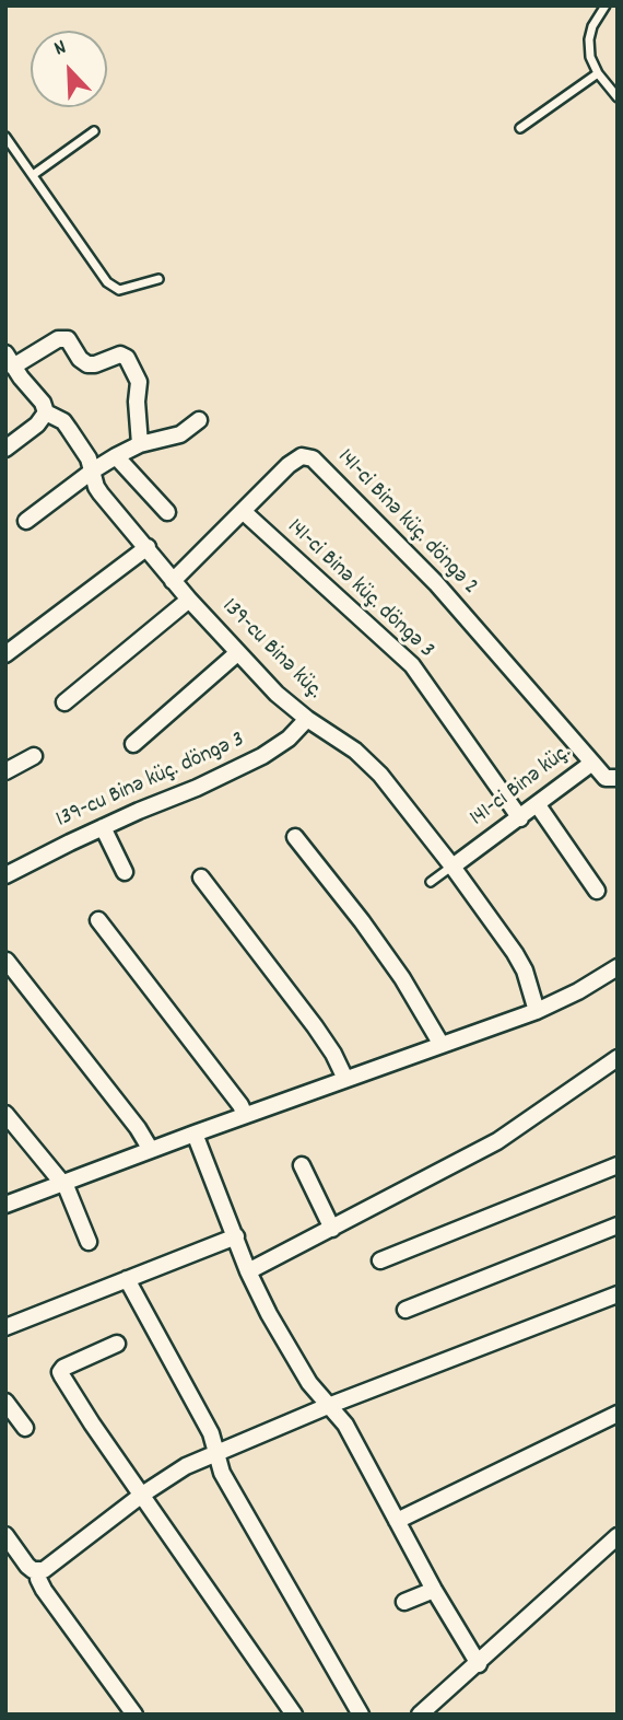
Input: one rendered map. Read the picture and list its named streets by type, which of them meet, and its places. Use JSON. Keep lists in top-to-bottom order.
{
  "streets": {
    "street": [
      "141-ci Binə küç. döngə 2",
      "141-ci Binə küç. döngə 3",
      "139-cu Binə küç.",
      "139-cu Binə küç. döngə 3",
      "141-ci Binə küç."
    ]
  },
  "crossings": [
    ["141-ci Binə küç. döngə 2", "141-ci Binə küç. döngə 3"],
    ["141-ci Binə küç. döngə 2", "139-cu Binə küç."],
    ["141-ci Binə küç. döngə 2", "141-ci Binə küç."],
    ["141-ci Binə küç. döngə 3", "141-ci Binə küç."],
    ["139-cu Binə küç.", "139-cu Binə küç. döngə 3"],
    ["139-cu Binə küç.", "141-ci Binə küç."]
  ],
  "north": "top left"
}
